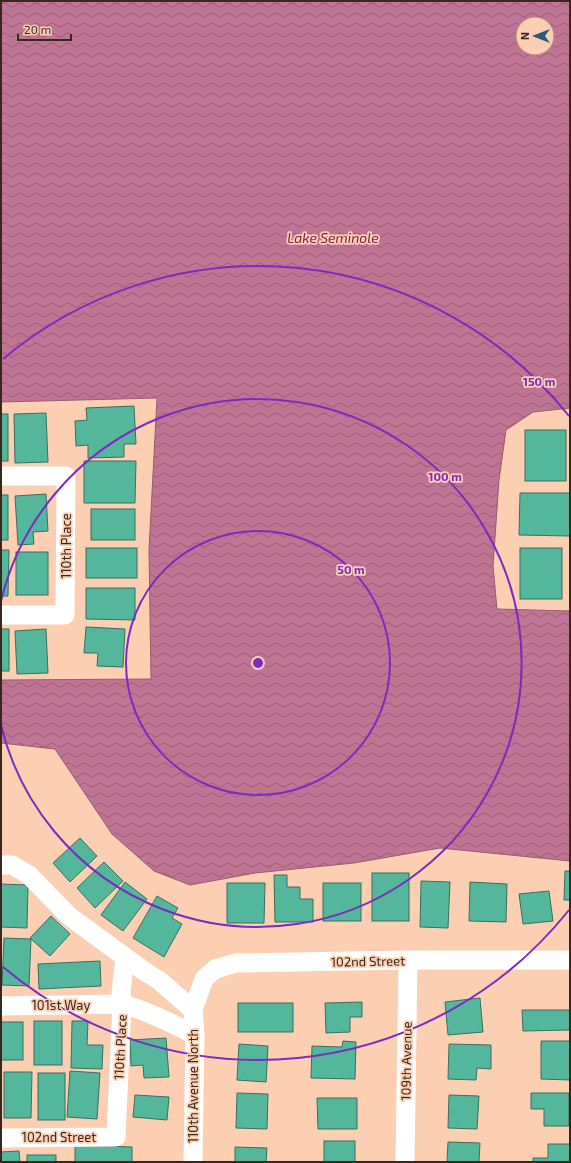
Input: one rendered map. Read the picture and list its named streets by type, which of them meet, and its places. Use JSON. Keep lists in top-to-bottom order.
{
  "streets": {
    "street": [
      "110th Place",
      "102nd Street",
      "101st Way",
      "109th Avenue",
      "110th Avenue North"
    ]
  },
  "crossings": [
    ["110th Place", "102nd Street"],
    ["110th Place", "101st Way"],
    ["102nd Street", "109th Avenue"],
    ["102nd Street", "110th Avenue North"],
    ["101st Way", "110th Avenue North"]
  ],
  "water": ["Lake Seminole"],
  "scale_bar": "20 m",
  "north": "left",
  "rings": ["150 m", "100 m", "50 m"]
}
